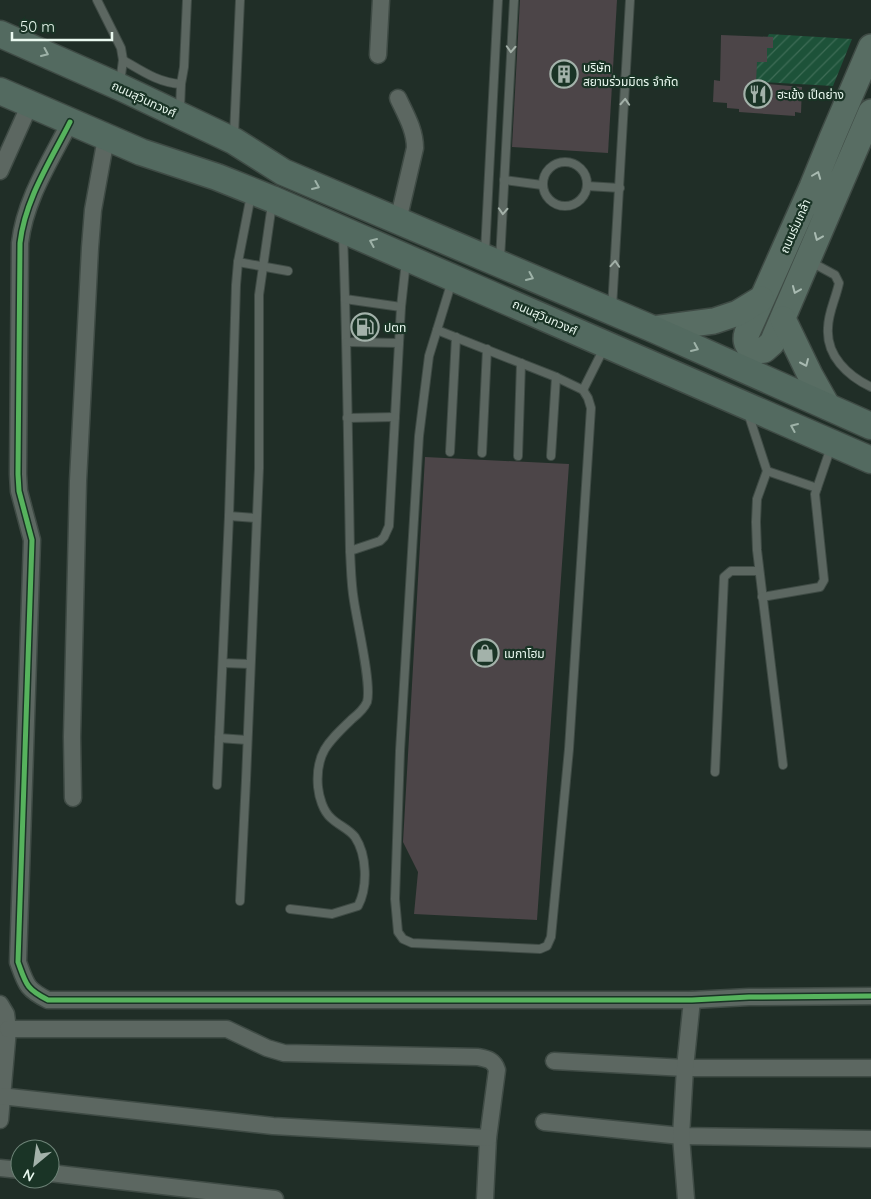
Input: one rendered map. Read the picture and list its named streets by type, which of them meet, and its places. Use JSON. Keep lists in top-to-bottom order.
{
  "streets": {
    "highway": ["ถนนสุวินทวงศ์"],
    "main road": ["ถนนร่มเกล้า"]
  },
  "places": {
    "building": ["บริษัท สยามร่วมมิตร จำกัด"],
    "restaurant": ["ฮะเข้ง เป็ดย่าง"],
    "fuel station": ["ปตท"],
    "shop": ["เมกาโฮม"]
  },
  "scale_bar": "50 m",
  "north": "bottom left"
}
